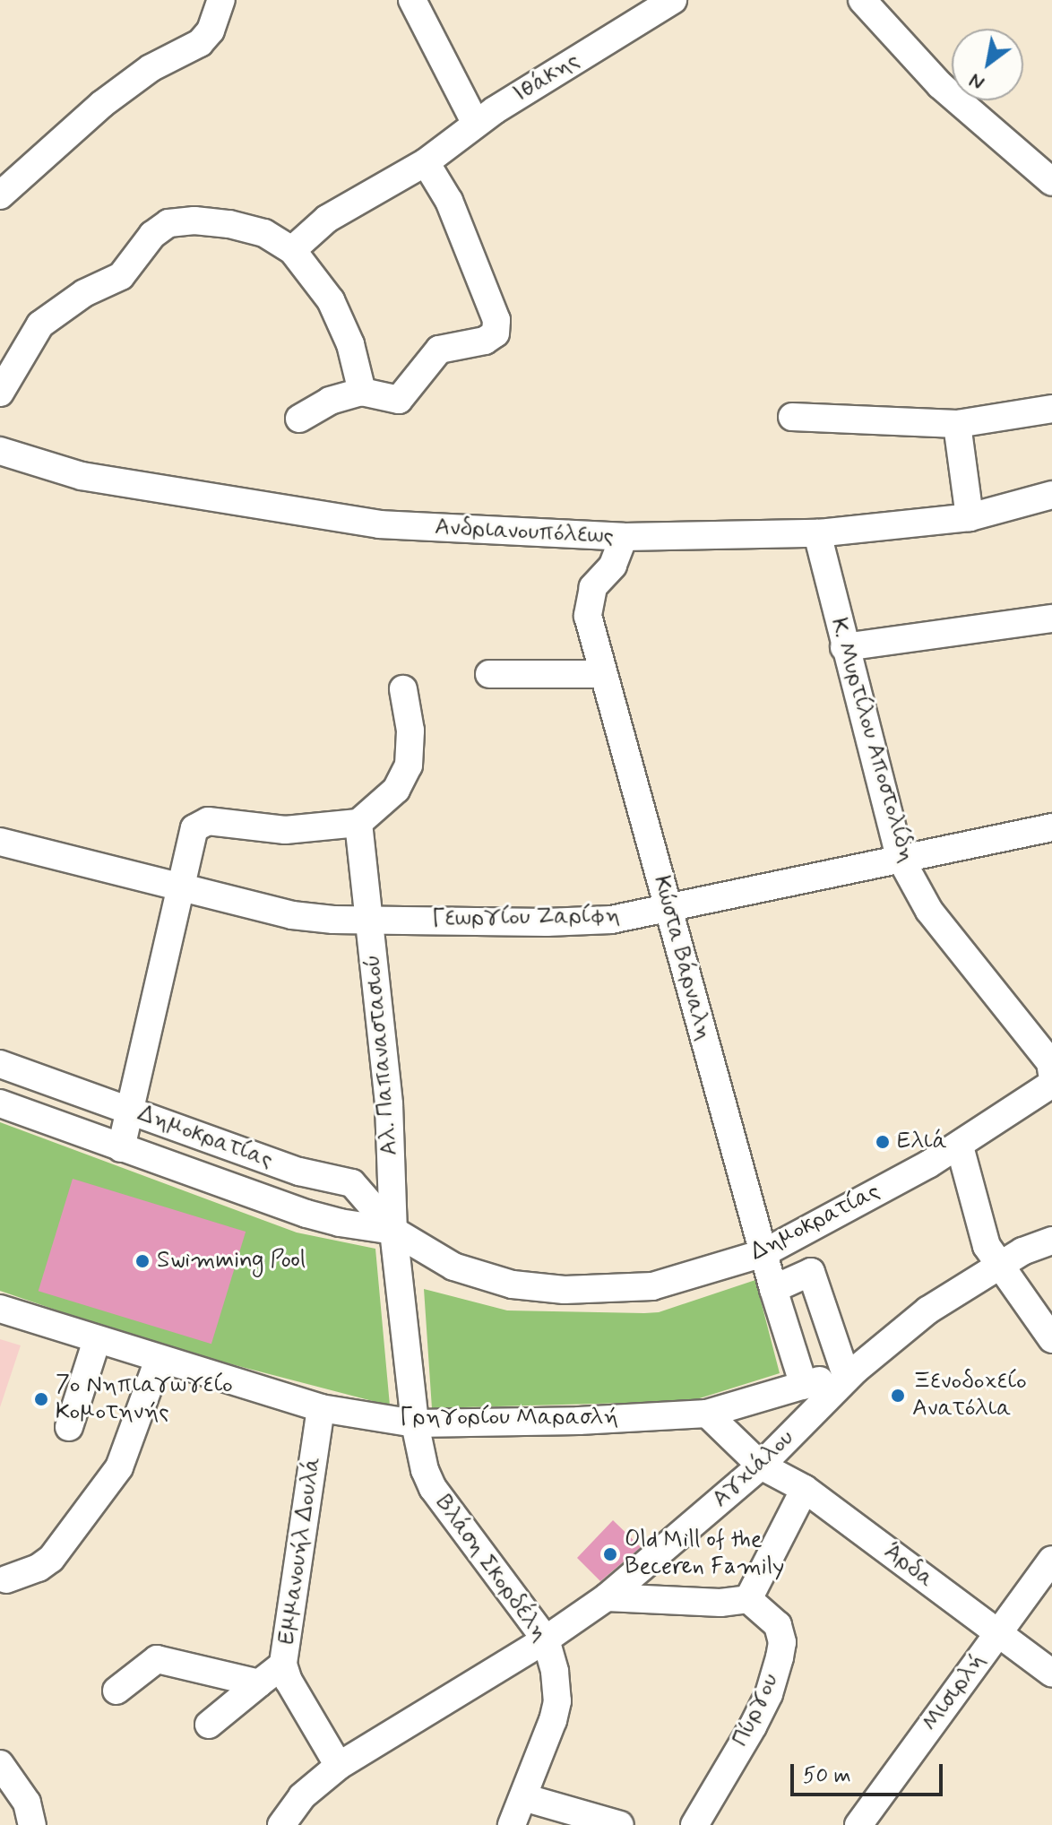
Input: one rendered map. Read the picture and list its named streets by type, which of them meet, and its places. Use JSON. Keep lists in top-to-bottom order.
{
  "streets": {
    "street": [
      "Ιθάκης",
      "Ανδριανουπόλεως",
      "Κ. Μυρτίλου Αποστολίδη",
      "Γεωργίου Ζαρίφη",
      "Κώστα Βάρναλη",
      "Αλ. Παπαναστασιού",
      "Δημοκρατίας",
      "Γρηγορίου Μαρασλή",
      "Αγχιάλου",
      "Εμμανουήλ Δουλά",
      "Άρδα",
      "Βλάση Σκορδέλη",
      "Μισιρλή",
      "Πύργου"
    ]
  },
  "crossings": [
    ["Ανδριανουπόλεως", "Κ. Μυρτίλου Αποστολίδη"],
    ["Ανδριανουπόλεως", "Κώστα Βάρναλη"],
    ["Κ. Μυρτίλου Αποστολίδη", "Γεωργίου Ζαρίφη"],
    ["Κ. Μυρτίλου Αποστολίδη", "Δημοκρατίας"],
    ["Γεωργίου Ζαρίφη", "Κώστα Βάρναλη"],
    ["Γεωργίου Ζαρίφη", "Αλ. Παπαναστασιού"],
    ["Κώστα Βάρναλη", "Δημοκρατίας"],
    ["Κώστα Βάρναλη", "Γρηγορίου Μαρασλή"],
    ["Αλ. Παπαναστασιού", "Δημοκρατίας"],
    ["Αλ. Παπαναστασιού", "Γρηγορίου Μαρασλή"],
    ["Αλ. Παπαναστασιού", "Βλάση Σκορδέλη"],
    ["Γρηγορίου Μαρασλή", "Αγχιάλου"],
    ["Γρηγορίου Μαρασλή", "Εμμανουήλ Δουλά"],
    ["Γρηγορίου Μαρασλή", "Άρδα"],
    ["Γρηγορίου Μαρασλή", "Βλάση Σκορδέλη"],
    ["Αγχιάλου", "Εμμανουήλ Δουλά"],
    ["Αγχιάλου", "Άρδα"],
    ["Αγχιάλου", "Βλάση Σκορδέλη"],
    ["Άρδα", "Μισιρλή"]
  ],
  "places": [
    "Ελιά",
    "Swimming Pool",
    "Ξενοδοχείο Ανατόλια",
    "7ο Νηπιαγωγείο Κομοτηνής",
    "Old Mill of the Beceren Family"
  ],
  "scale_bar": "50 m",
  "north": "bottom left"
}
